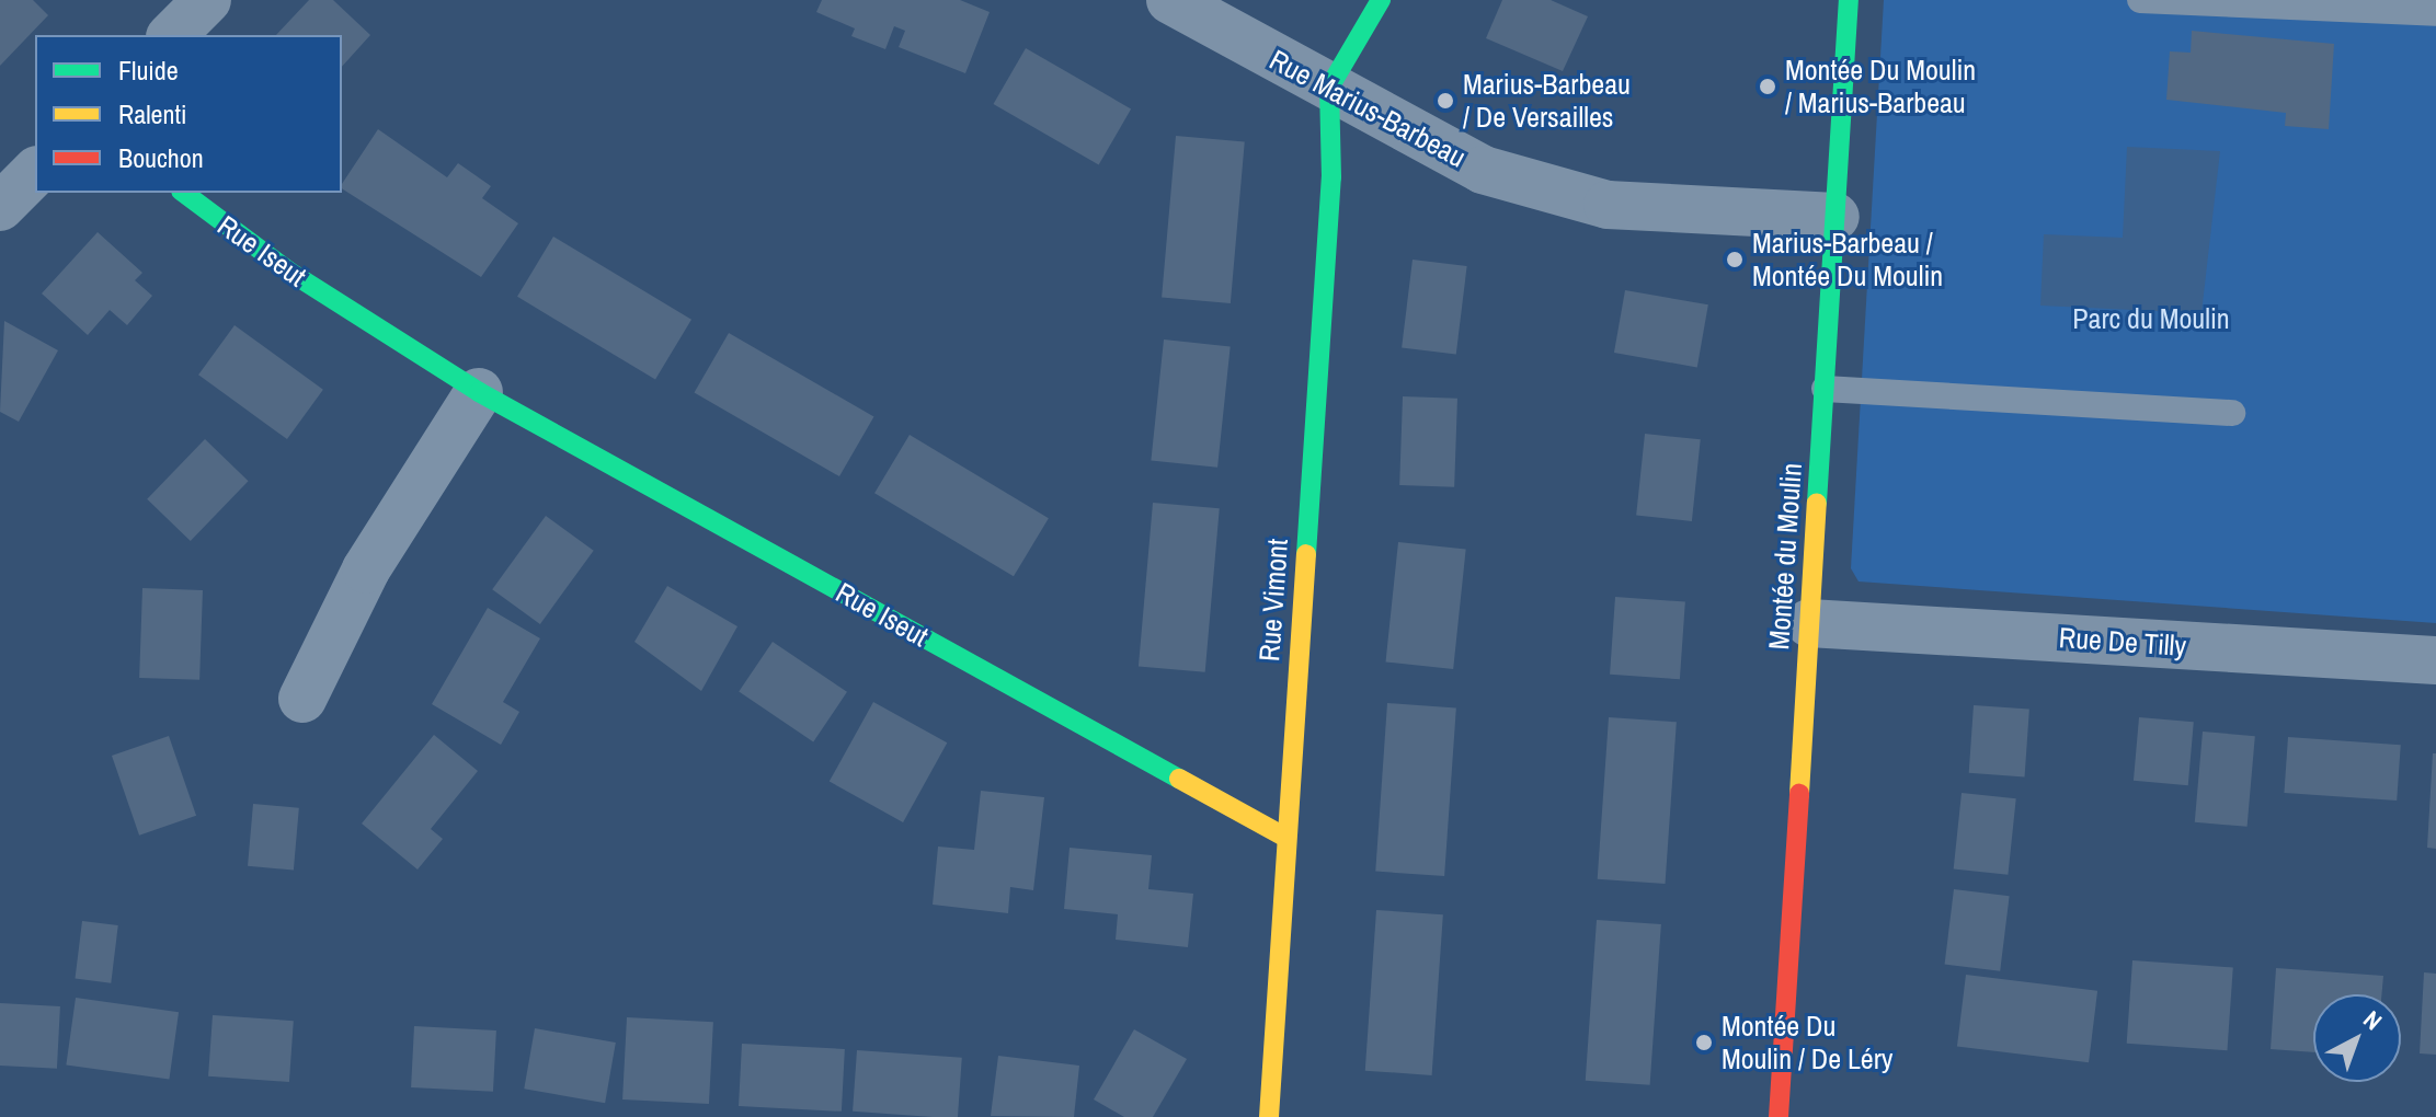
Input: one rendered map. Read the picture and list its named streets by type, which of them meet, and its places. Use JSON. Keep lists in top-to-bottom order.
{
  "streets": {
    "street": [
      "Rue Marius-Barbeau",
      "Rue Iseut",
      "Montée du Moulin",
      "Rue Vimont",
      "Rue De Tilly"
    ]
  },
  "crossings": [
    ["Rue Marius-Barbeau", "Montée du Moulin"],
    ["Rue Marius-Barbeau", "Rue Vimont"],
    ["Rue Iseut", "Rue Vimont"],
    ["Montée du Moulin", "Rue De Tilly"]
  ],
  "parks": ["Parc du Moulin"],
  "places": [
    "Montée Du Moulin / Marius-Barbeau",
    "Marius-Barbeau / De Versailles",
    "Marius-Barbeau / Montée Du Moulin",
    "Montée Du Moulin / De Léry"
  ],
  "legend": ["Fluide", "Ralenti", "Bouchon"],
  "north": "top right"
}
